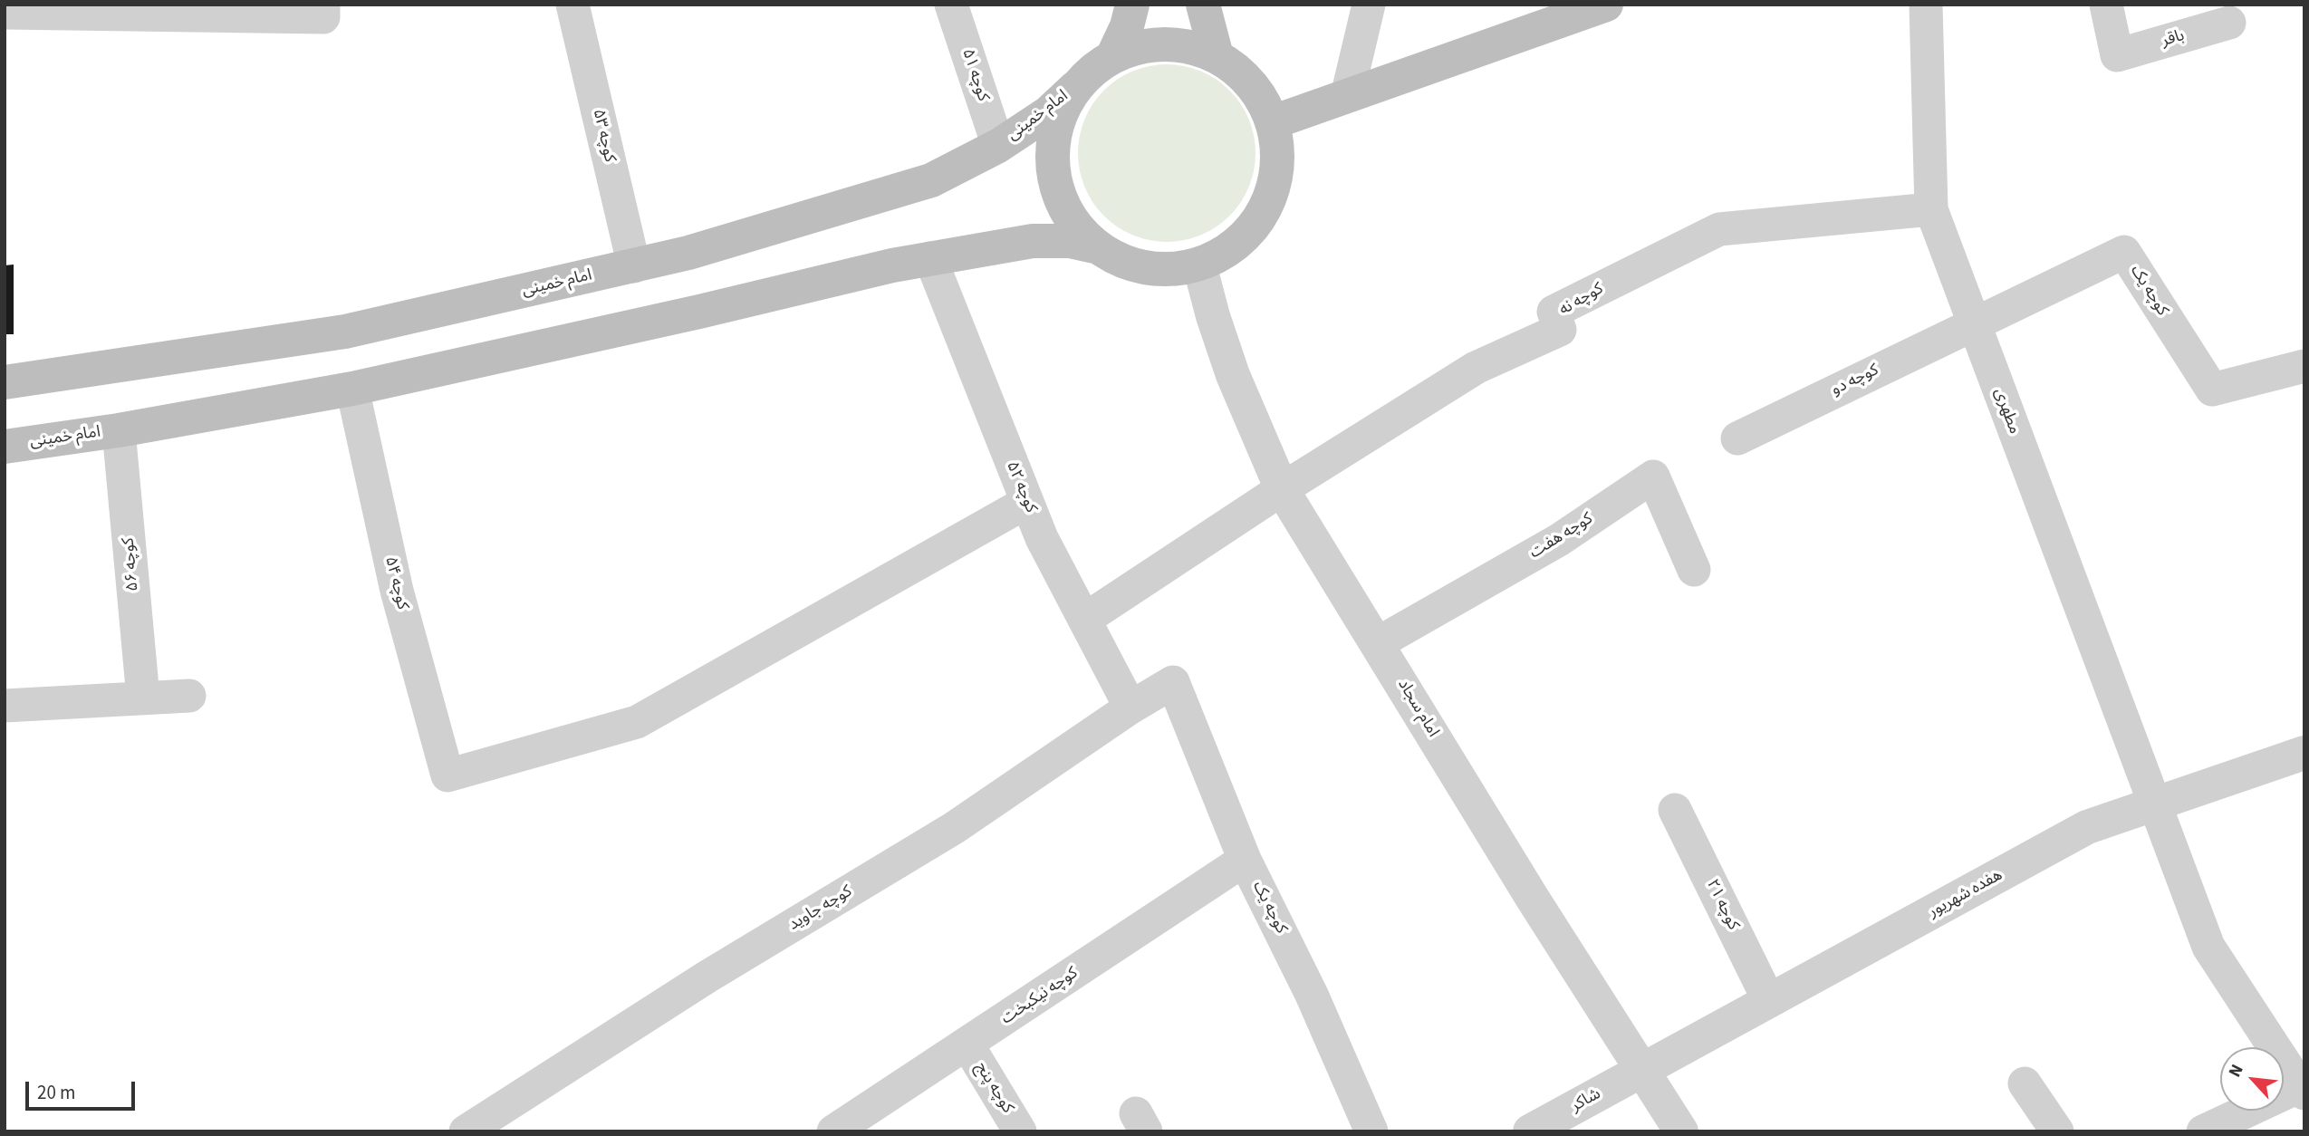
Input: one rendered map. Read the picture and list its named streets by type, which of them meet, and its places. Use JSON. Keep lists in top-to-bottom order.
{
  "streets": {
    "main road": ["امام خمینی"],
    "street": [
      "باقر",
      "کوچه ۵۱",
      "کوچه ۵۳",
      "کوچه یک",
      "کوچه نه",
      "کوچه دو",
      "مطهری",
      "کوچه ۵۲",
      "کوچه هفت",
      "کوچه ۵۶",
      "کوچه ۵۴",
      "امام سجاد",
      "هفده شهریور",
      "کوچه ۲۱",
      "کوچه جاوید",
      "کوچه نیکبخت",
      "کوچه پنج",
      "شاکر"
    ]
  },
  "crossings": [
    ["کوچه ۵۱", "امام خمینی"],
    ["امام خمینی", "کوچه ۵۳"],
    ["امام خمینی", "کوچه ۵۲"],
    ["امام خمینی", "کوچه ۵۶"],
    ["امام خمینی", "کوچه ۵۴"],
    ["امام خمینی", "امام سجاد"],
    ["کوچه یک", "کوچه دو"],
    ["کوچه یک", "مطهری"],
    ["کوچه یک", "کوچه جاوید"],
    ["کوچه یک", "کوچه نیکبخت"],
    ["کوچه نه", "مطهری"],
    ["کوچه نه", "امام سجاد"],
    ["کوچه دو", "مطهری"],
    ["مطهری", "هفده شهریور"],
    ["کوچه ۵۲", "کوچه ۵۴"],
    ["کوچه ۵۲", "کوچه جاوید"],
    ["کوچه هفت", "امام سجاد"],
    ["امام سجاد", "هفده شهریور"],
    ["امام سجاد", "شاکر"],
    ["هفده شهریور", "کوچه ۲۱"],
    ["هفده شهریور", "شاکر"],
    ["کوچه نیکبخت", "کوچه پنج"]
  ],
  "scale_bar": "20 m",
  "north": "top left"
}
